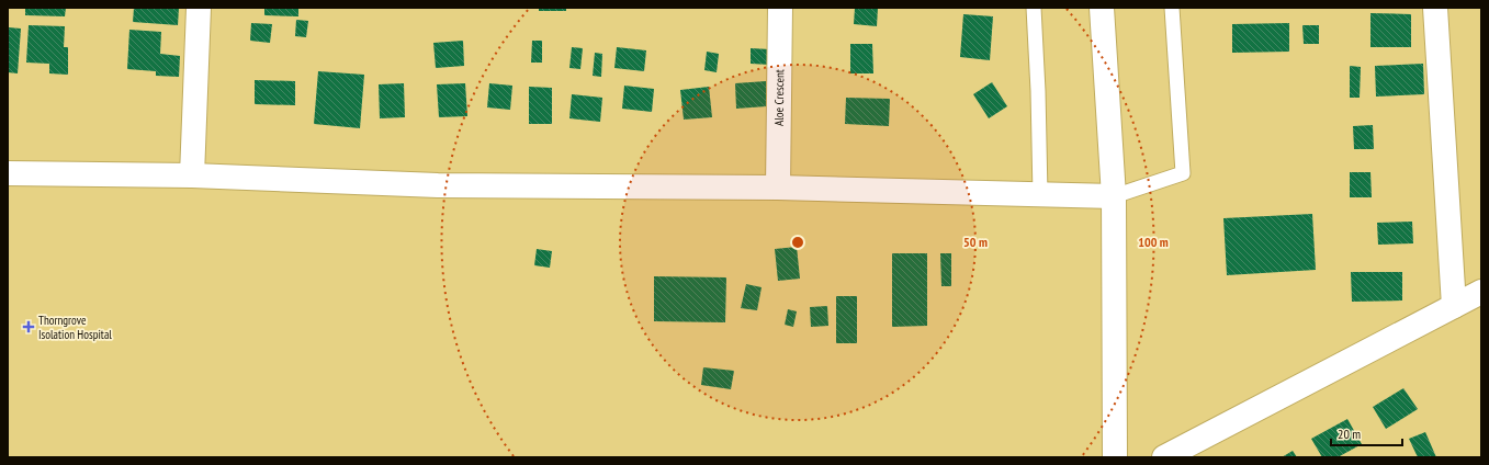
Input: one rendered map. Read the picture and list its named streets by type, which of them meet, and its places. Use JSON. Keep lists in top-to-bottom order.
{
  "streets": {
    "street": ["Aloe Crescent"]
  },
  "places": {
    "health": ["Thorngrove Isolation Hospital"]
  },
  "scale_bar": "20 m",
  "rings": ["50 m", "100 m"]
}
